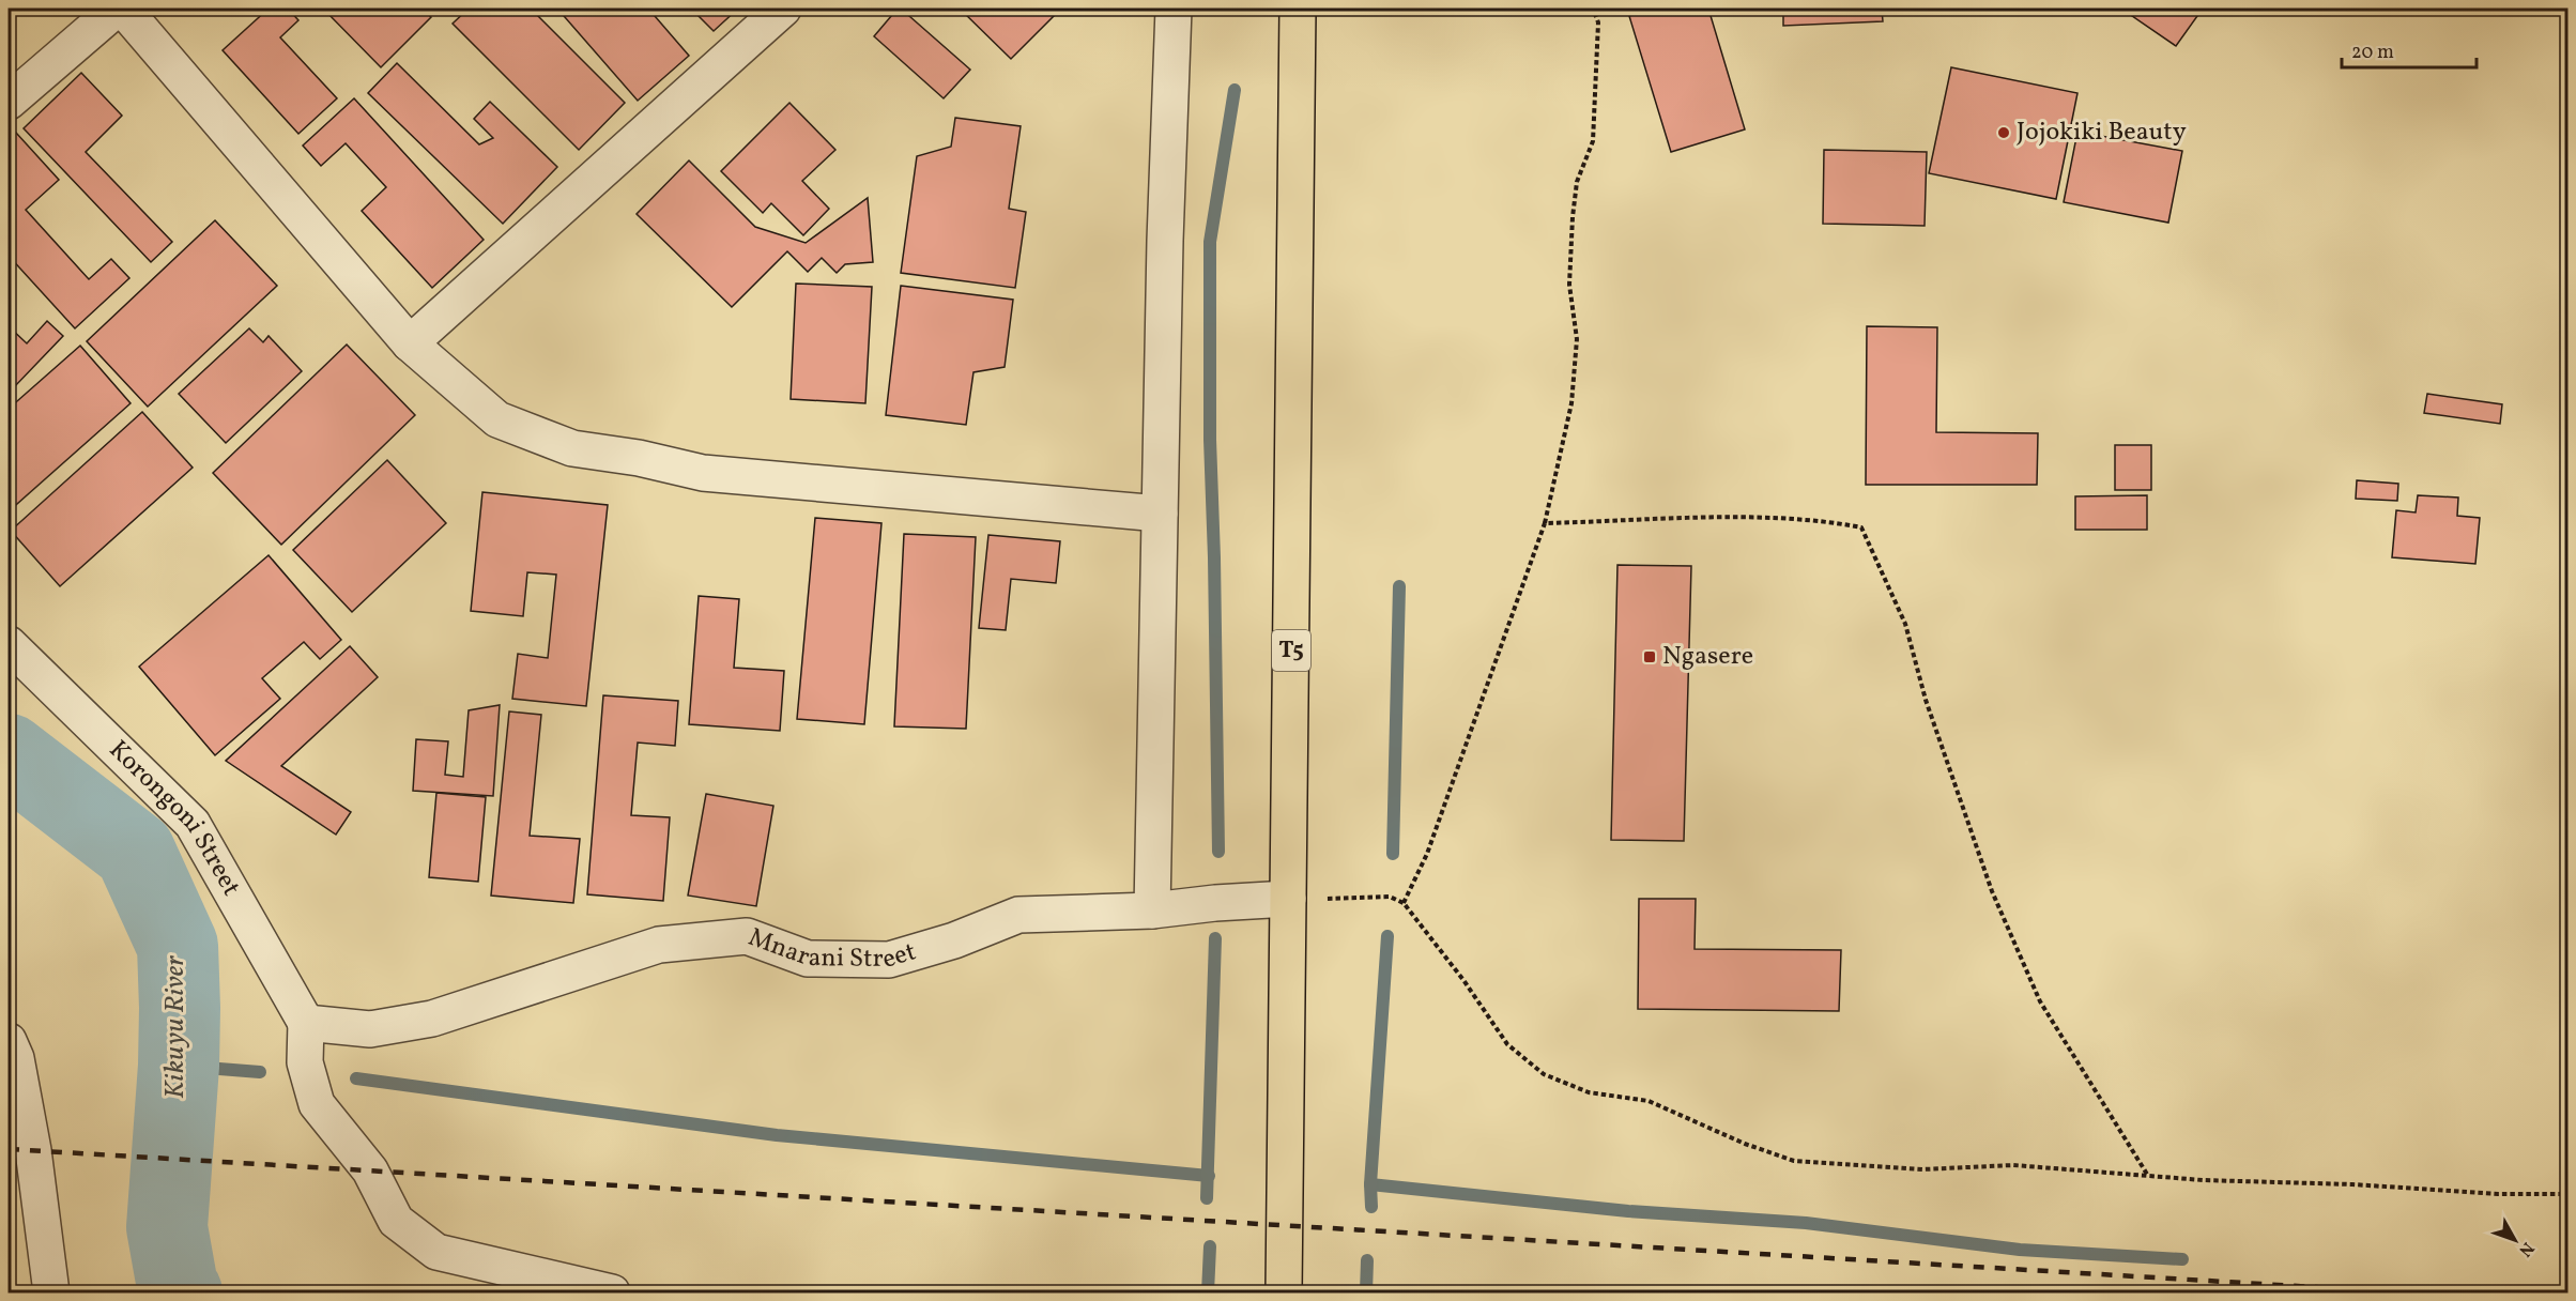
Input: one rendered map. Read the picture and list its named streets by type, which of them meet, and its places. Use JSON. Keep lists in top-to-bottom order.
{
  "streets": {
    "highway": ["T5"],
    "street": ["Korongoni Street", "Mnarani Street"]
  },
  "crossings": [
    ["T5", "Mnarani Street"],
    ["Korongoni Street", "Mnarani Street"]
  ],
  "water": ["Kikuyu River"],
  "places": {
    "other": ["Jojokiki Beauty"],
    "transit": ["Ngasere"]
  },
  "scale_bar": "20 m",
  "north": "bottom right"
}
